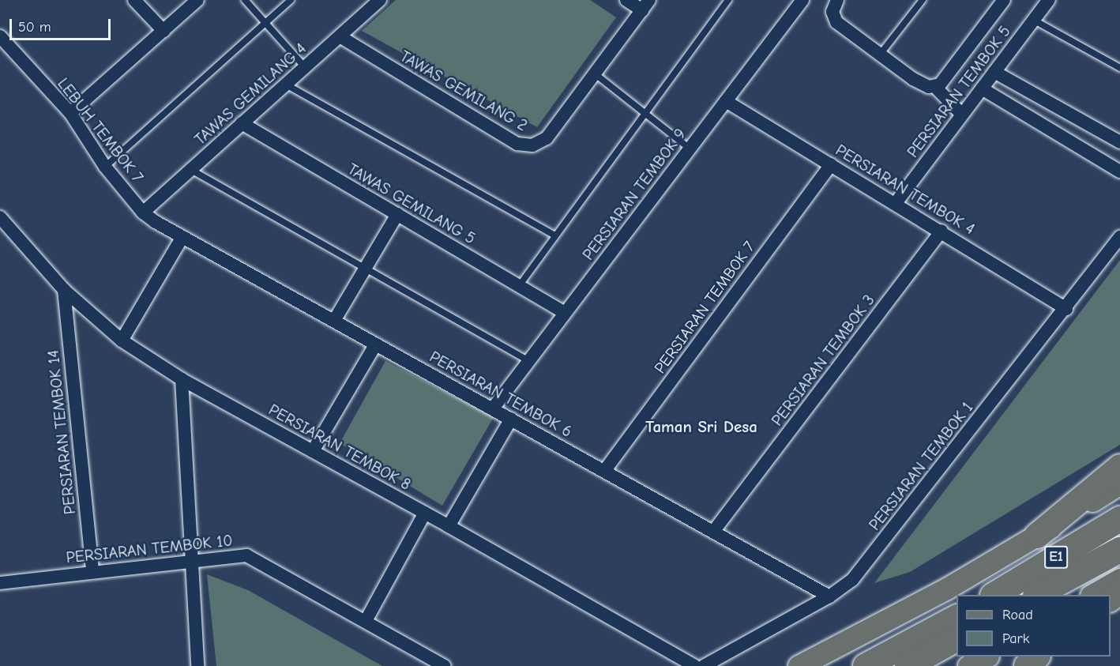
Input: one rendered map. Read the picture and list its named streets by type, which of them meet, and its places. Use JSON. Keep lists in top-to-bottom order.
{
  "streets": {
    "highway": ["E1"],
    "street": [
      "TAWAS GEMILANG 2",
      "PERSIARAN TEMBOK 5",
      "TAWAS GEMILANG 4",
      "LEBUH TEMBOK 7",
      "PERSIARAN TEMBOK 4",
      "PERSIARAN TEMBOK 9",
      "TAWAS GEMILANG 5",
      "PERSIARAN TEMBOK 7",
      "PERSIARAN TEMBOK 3",
      "PERSIARAN TEMBOK 6",
      "PERSIARAN TEMBOK 14",
      "PERSIARAN TEMBOK 8",
      "PERSIARAN TEMBOK 1",
      "PERSIARAN TEMBOK 10"
    ]
  },
  "crossings": [
    ["TAWAS GEMILANG 2", "TAWAS GEMILANG 4"],
    ["PERSIARAN TEMBOK 5", "PERSIARAN TEMBOK 4"],
    ["TAWAS GEMILANG 4", "LEBUH TEMBOK 7"],
    ["TAWAS GEMILANG 4", "TAWAS GEMILANG 5"],
    ["LEBUH TEMBOK 7", "PERSIARAN TEMBOK 6"],
    ["PERSIARAN TEMBOK 4", "PERSIARAN TEMBOK 9"],
    ["PERSIARAN TEMBOK 4", "PERSIARAN TEMBOK 7"],
    ["PERSIARAN TEMBOK 4", "PERSIARAN TEMBOK 3"],
    ["PERSIARAN TEMBOK 4", "PERSIARAN TEMBOK 1"],
    ["PERSIARAN TEMBOK 9", "TAWAS GEMILANG 5"],
    ["PERSIARAN TEMBOK 9", "PERSIARAN TEMBOK 6"],
    ["PERSIARAN TEMBOK 7", "PERSIARAN TEMBOK 6"],
    ["PERSIARAN TEMBOK 3", "PERSIARAN TEMBOK 6"],
    ["PERSIARAN TEMBOK 6", "PERSIARAN TEMBOK 1"],
    ["PERSIARAN TEMBOK 14", "PERSIARAN TEMBOK 8"],
    ["PERSIARAN TEMBOK 14", "PERSIARAN TEMBOK 10"]
  ],
  "districts": ["Taman Sri Desa"],
  "legend": ["Road", "Park"],
  "scale_bar": "50 m"
}
